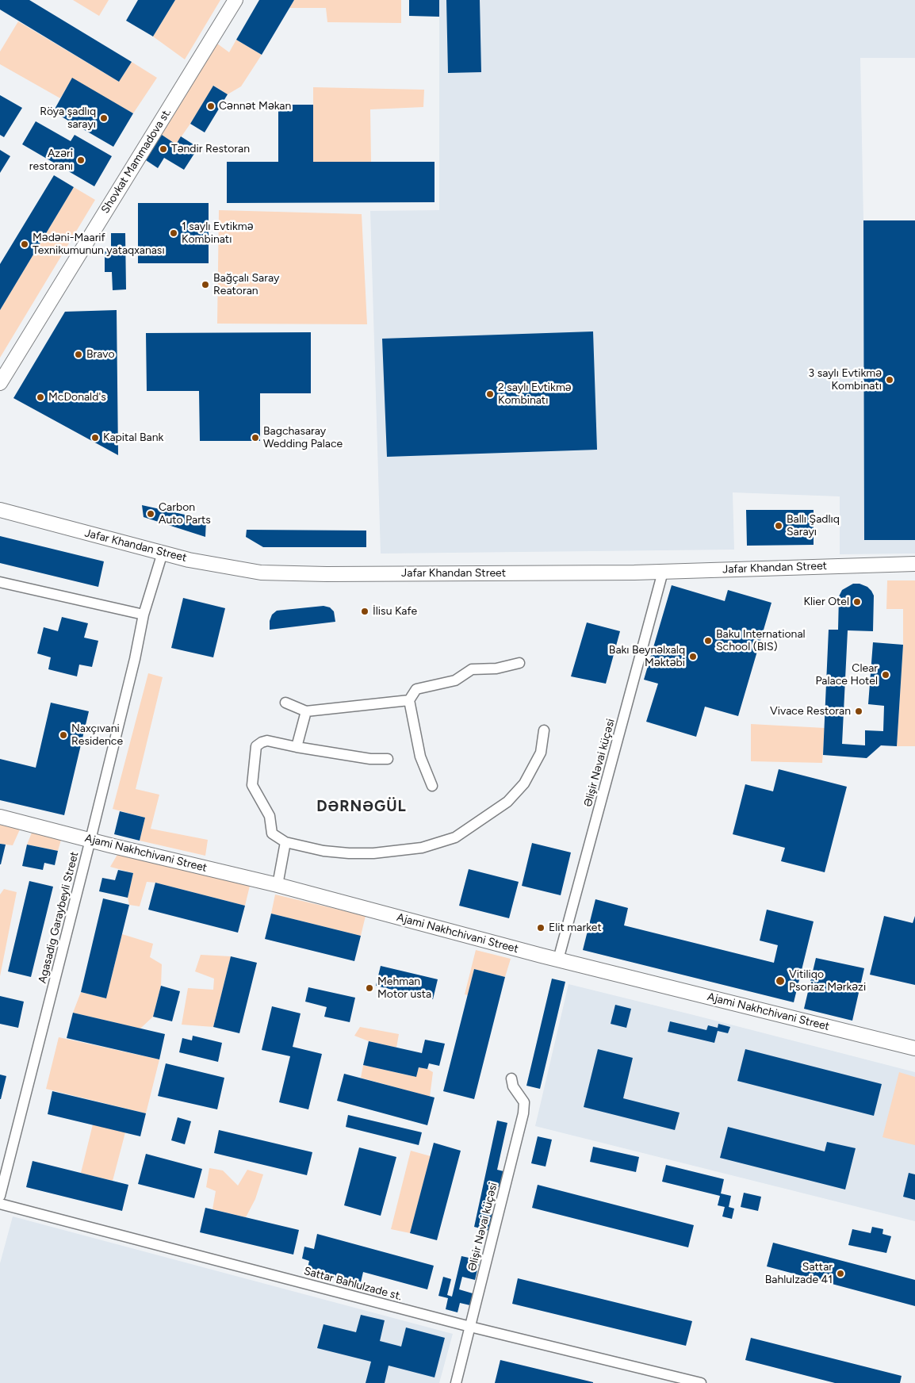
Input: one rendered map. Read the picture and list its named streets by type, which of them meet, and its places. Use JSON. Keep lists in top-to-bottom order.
{
  "streets": {
    "main road": ["Shovkat Mammadova st.", "Jafar Khandan Street", "Ajami Nakhchivani Street"],
    "street": ["Əlişir Nəvai küçəsi", "Agasadig Garaybeyli Street", "Sattar Bahlulzade st."]
  },
  "crossings": [
    ["Jafar Khandan Street", "Əlişir Nəvai küçəsi"],
    ["Jafar Khandan Street", "Agasadig Garaybeyli Street"],
    ["Əlişir Nəvai küçəsi", "Ajami Nakhchivani Street"],
    ["Əlişir Nəvai küçəsi", "Sattar Bahlulzade st."],
    ["Ajami Nakhchivani Street", "Agasadig Garaybeyli Street"]
  ],
  "districts": ["DƏRNƏGÜL"],
  "places": [
    "Cənnət Məkan",
    "Röya şadlıq sarayı",
    "Təndir Restoran",
    "Azəri restoranı",
    "1 saylı Evtikmə Kombinatı",
    "Mədəni-Maarif Texnikumunun yataqxanası",
    "Bağçalı Saray Reatoran",
    "Bravo",
    "3 saylı Evtikmə Kombinatı",
    "2 saylı Evtikmə Kombinatı",
    "McDonald's",
    "Kapital Bank",
    "Bagchasaray Wedding Palace",
    "Carbon Auto Parts",
    "Ballı Şadlıq Sarayı",
    "Klier Otel",
    "İlisu Kafe",
    "Baku International School (BIS)",
    "Bakı Beynəlxalq Məktəbi",
    "Clear Palace Hotel",
    "Vivace Restoran",
    "Naxçıvani Residence",
    "Elit market",
    "Vitiliqo Psoriaz Mərkəzi",
    "Mehman Motor usta",
    "Sattar Bahlulzade 41"
  ]
}
